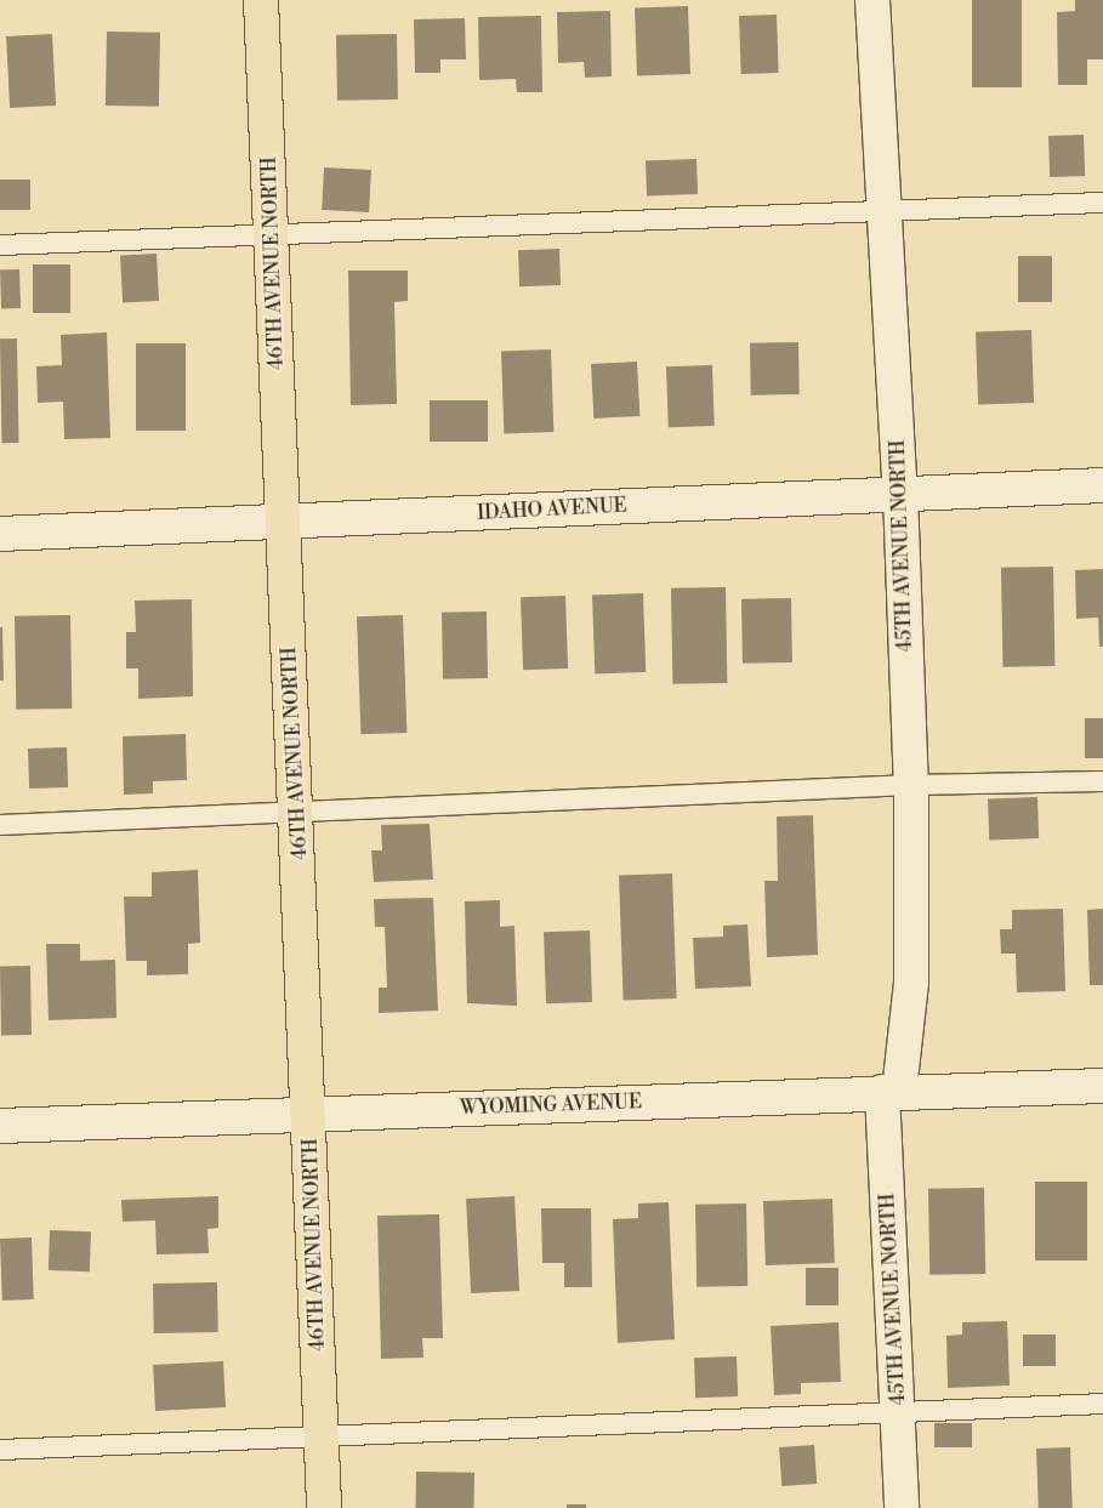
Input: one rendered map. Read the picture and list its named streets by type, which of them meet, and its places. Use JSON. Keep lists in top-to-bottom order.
{
  "streets": {
    "main road": ["46TH AVENUE NORTH"],
    "street": ["IDAHO AVENUE", "45TH AVENUE NORTH", "WYOMING AVENUE"]
  },
  "crossings": [
    ["46TH AVENUE NORTH", "IDAHO AVENUE"],
    ["46TH AVENUE NORTH", "WYOMING AVENUE"],
    ["IDAHO AVENUE", "45TH AVENUE NORTH"],
    ["45TH AVENUE NORTH", "WYOMING AVENUE"]
  ]
}
